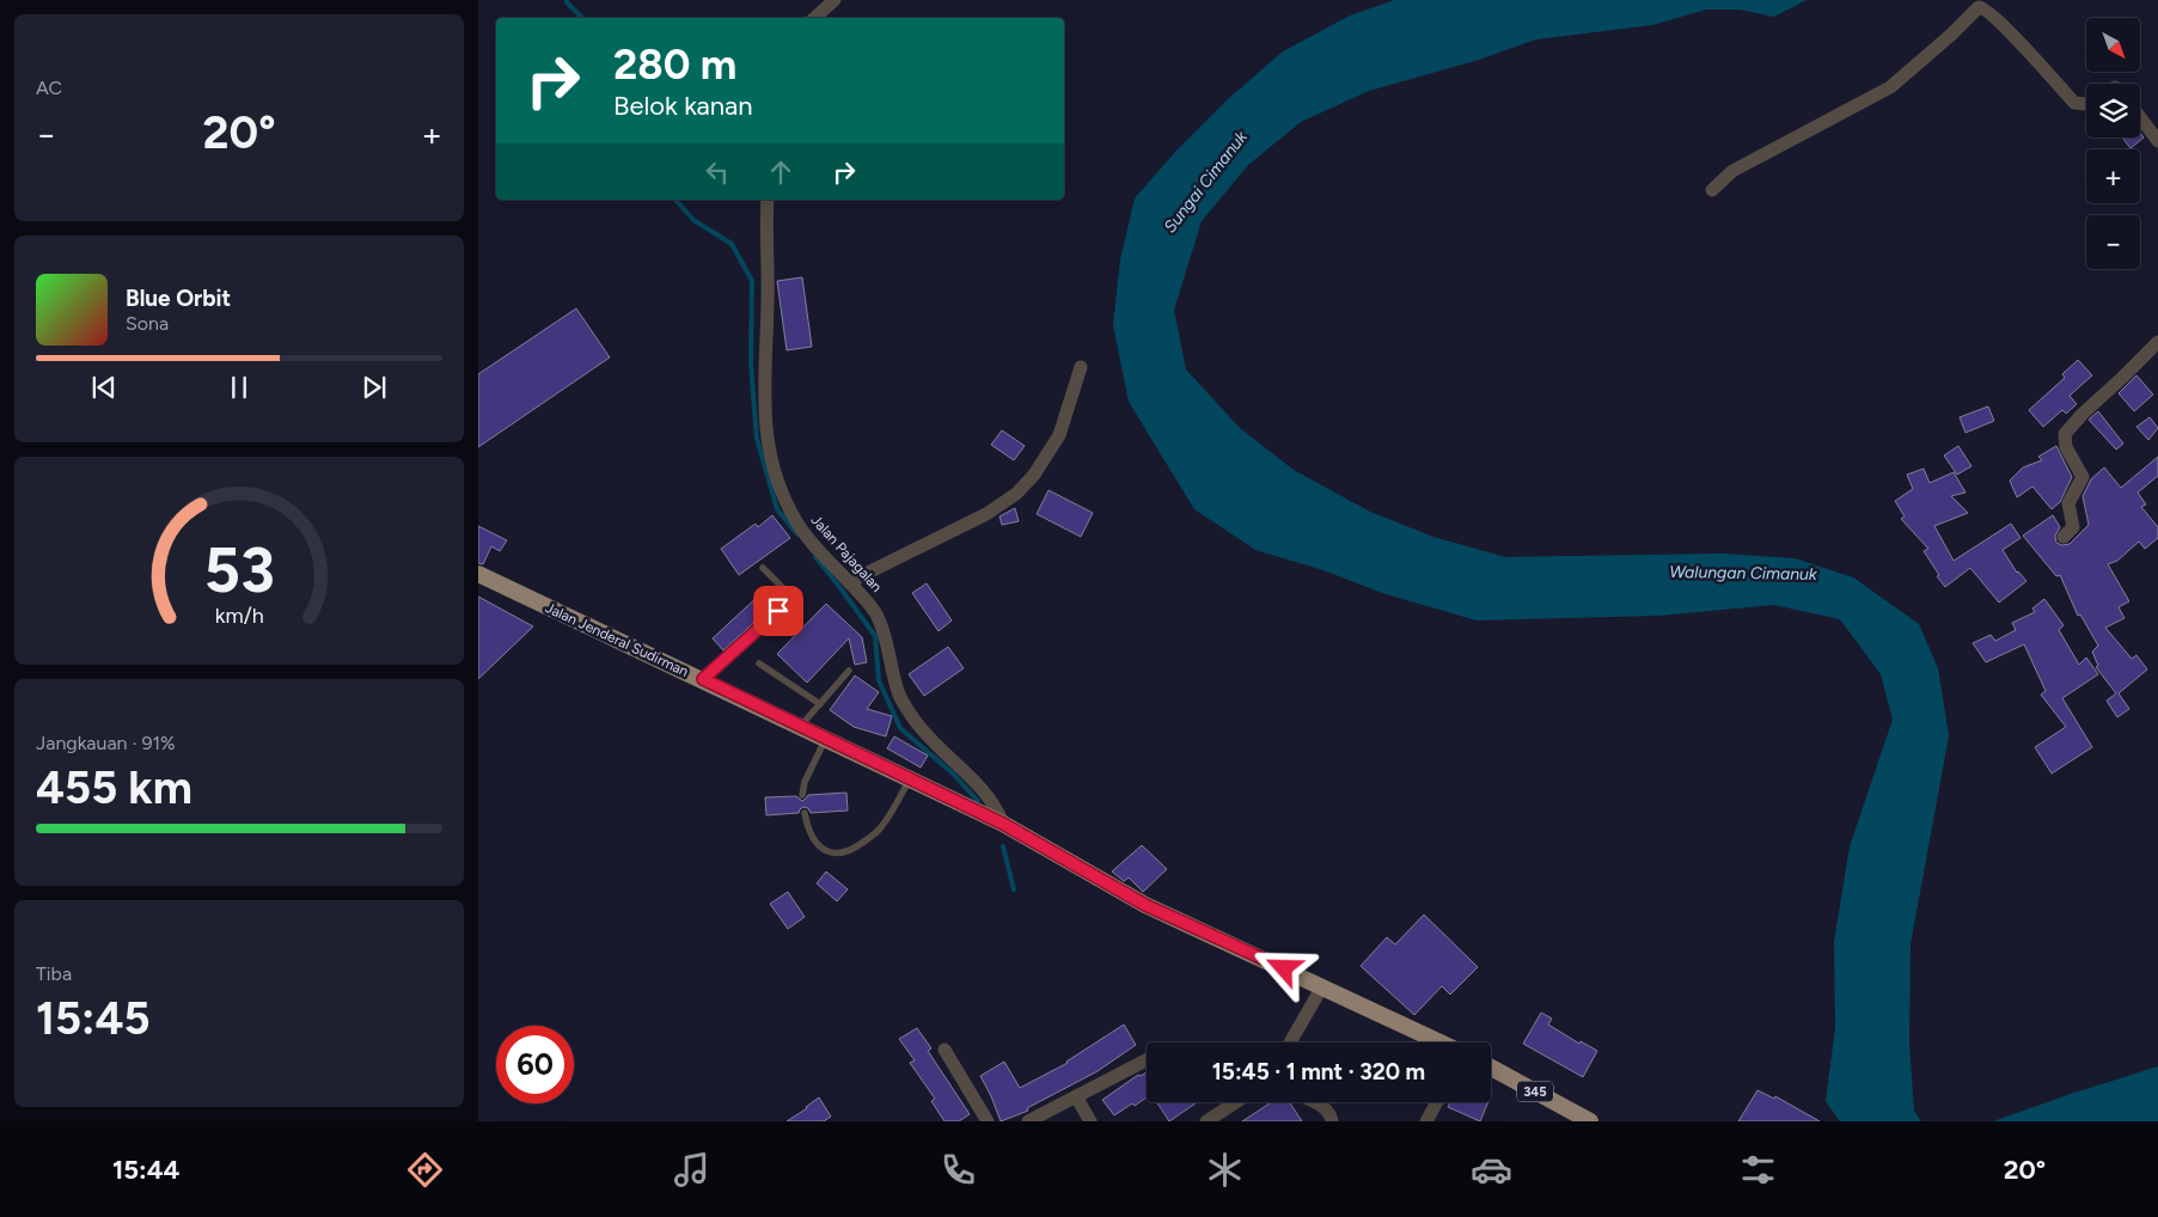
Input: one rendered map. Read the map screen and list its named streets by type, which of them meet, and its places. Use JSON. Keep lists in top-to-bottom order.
{
  "streets": {
    "main road": ["Jalan Jenderal Sudirman", "345"],
    "street": ["Jalan Pajagalan"]
  },
  "crossings": [
    ["Jalan Pajagalan", "Jalan Jenderal Sudirman"]
  ],
  "water": ["Sungai Cimanuk", "Walungan Cimanuk"],
  "north": "bottom right",
  "page": {
    "tile": [
      "AC",
      ["Jangkauan · 91%", "455 km"],
      ["Tiba", "15:45"]
    ],
    "map_buttons": ["+", "−"],
    "turn": ["280 m", "Belok kanan"],
    "heat": ["−", "20°", "+"],
    "song": ["Blue Orbit", "Sona"],
    "limit": "60",
    "trip": "15:45 · 1 mnt · 320 m",
    "tabs": ["15:44", "20°"],
    "gauge": ["53", "km/h"]
  }
}
